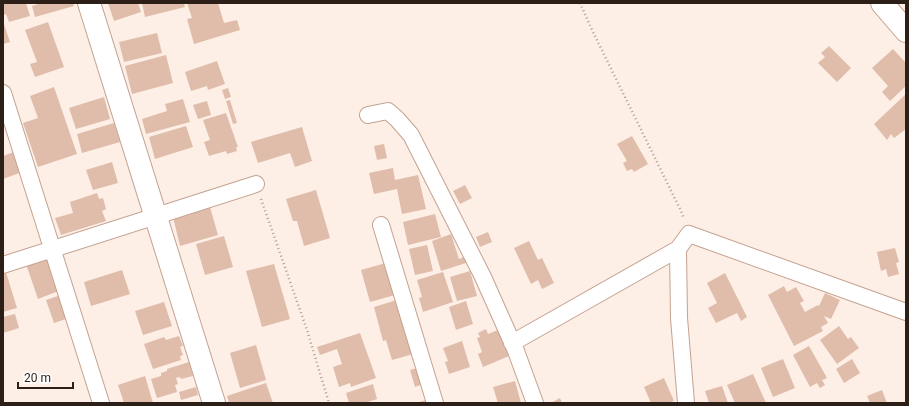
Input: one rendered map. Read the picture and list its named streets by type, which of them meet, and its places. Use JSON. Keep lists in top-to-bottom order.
{
  "scale_bar": "20 m"
}
